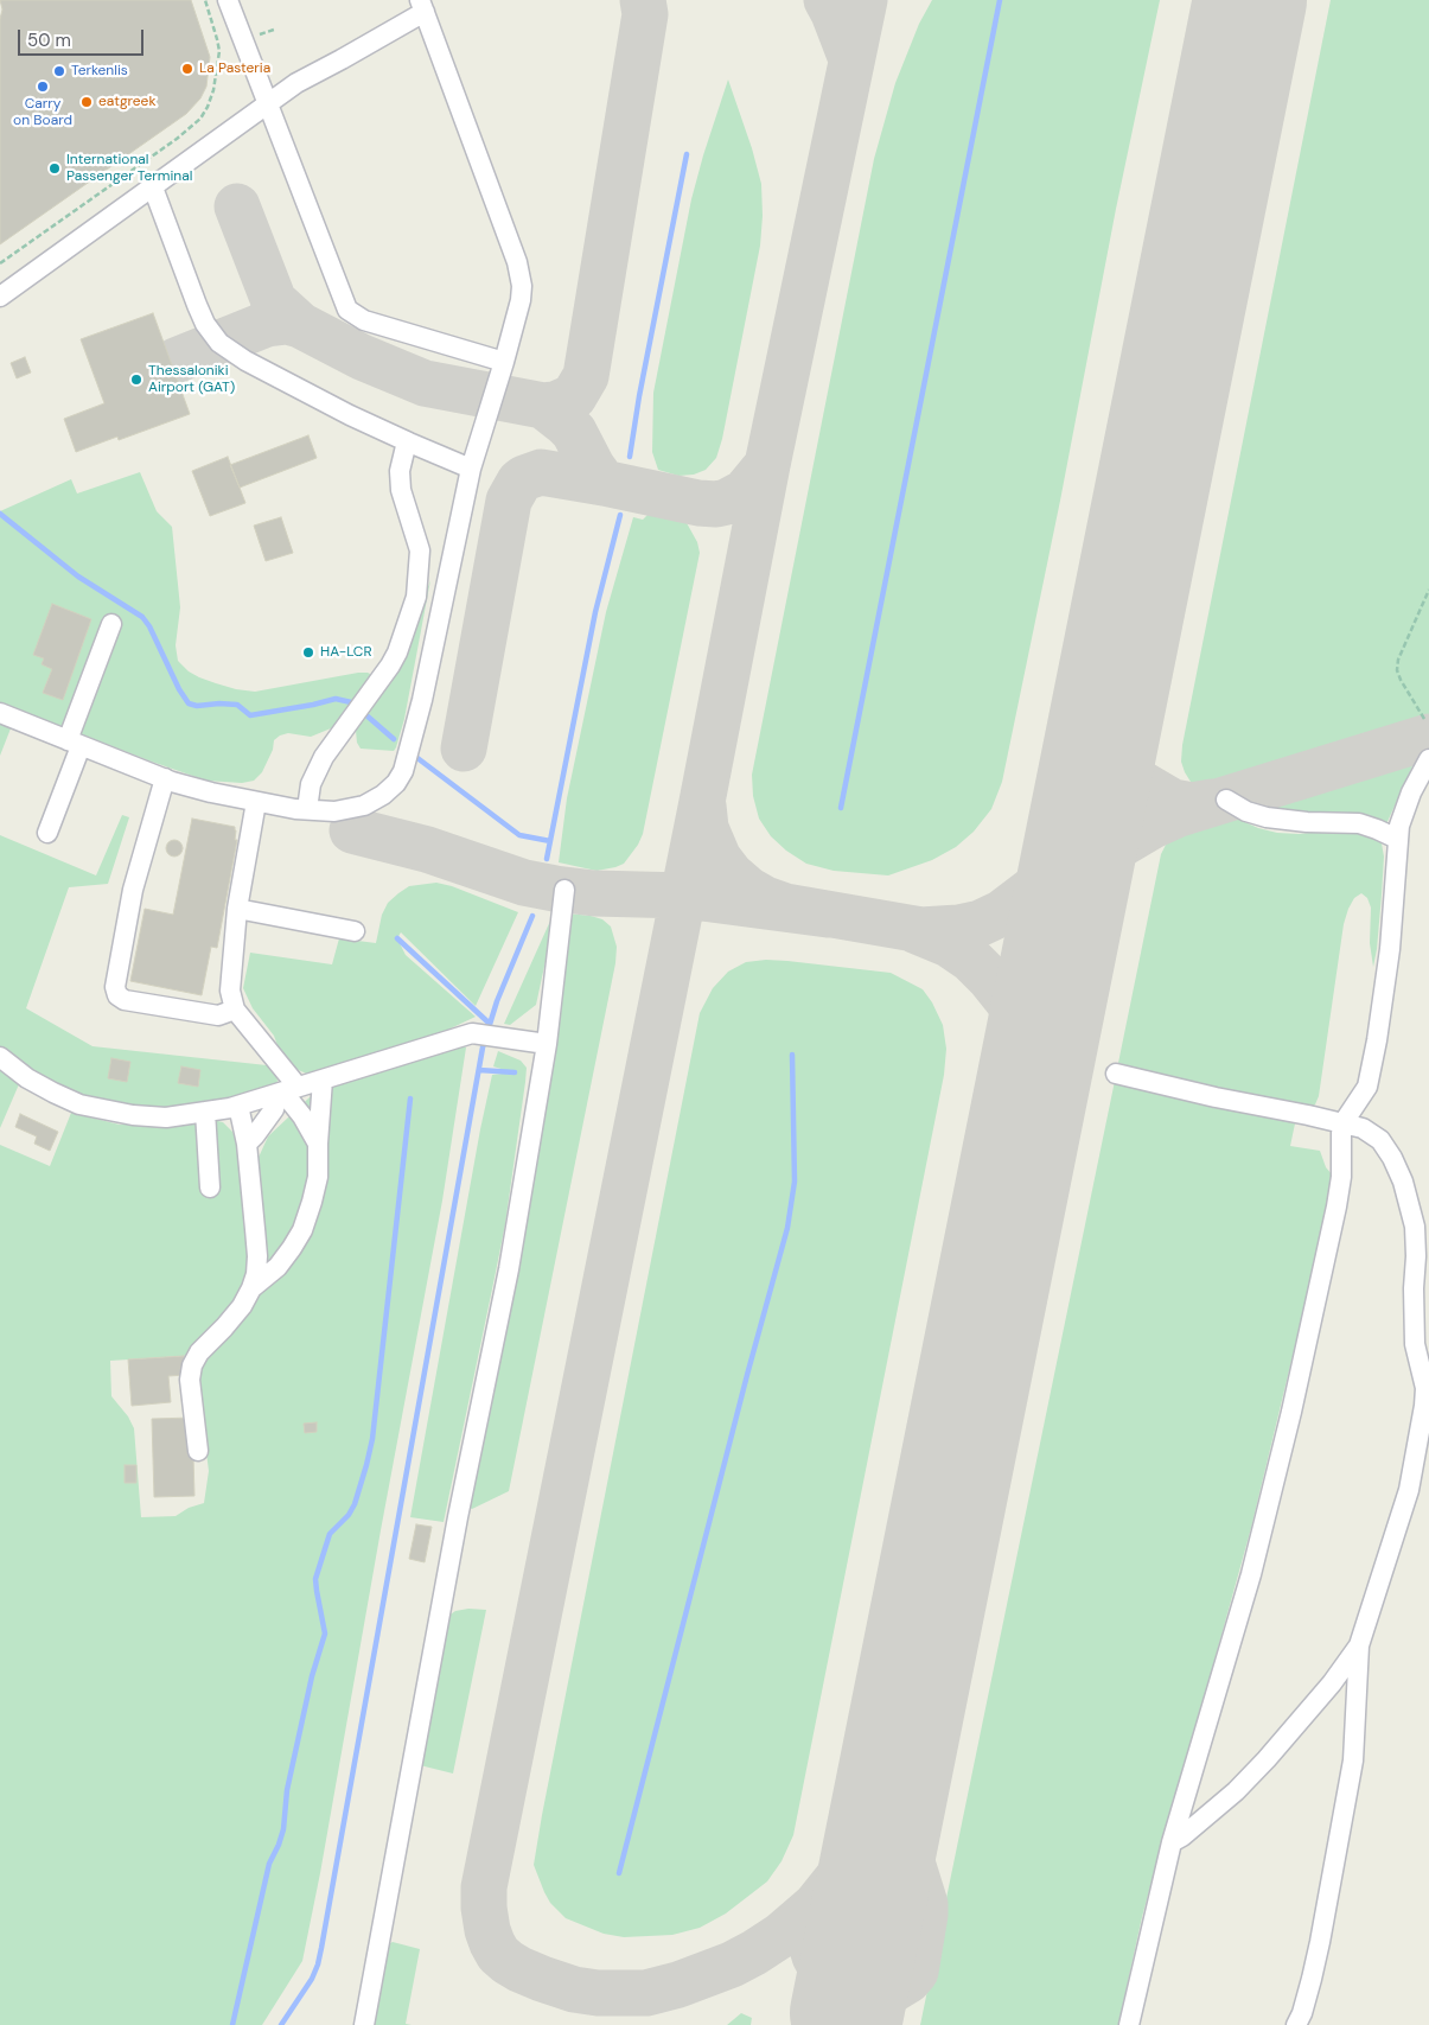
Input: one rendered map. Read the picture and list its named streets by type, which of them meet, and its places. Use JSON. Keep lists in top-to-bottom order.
{
  "places": [
    "La Pasteria",
    "Terkenlis",
    "Carry on Board",
    "eatgreek",
    "International Passenger Terminal",
    "Thessaloniki Airport (GAT)",
    "HA-LCR"
  ],
  "scale_bar": "50 m"
}
